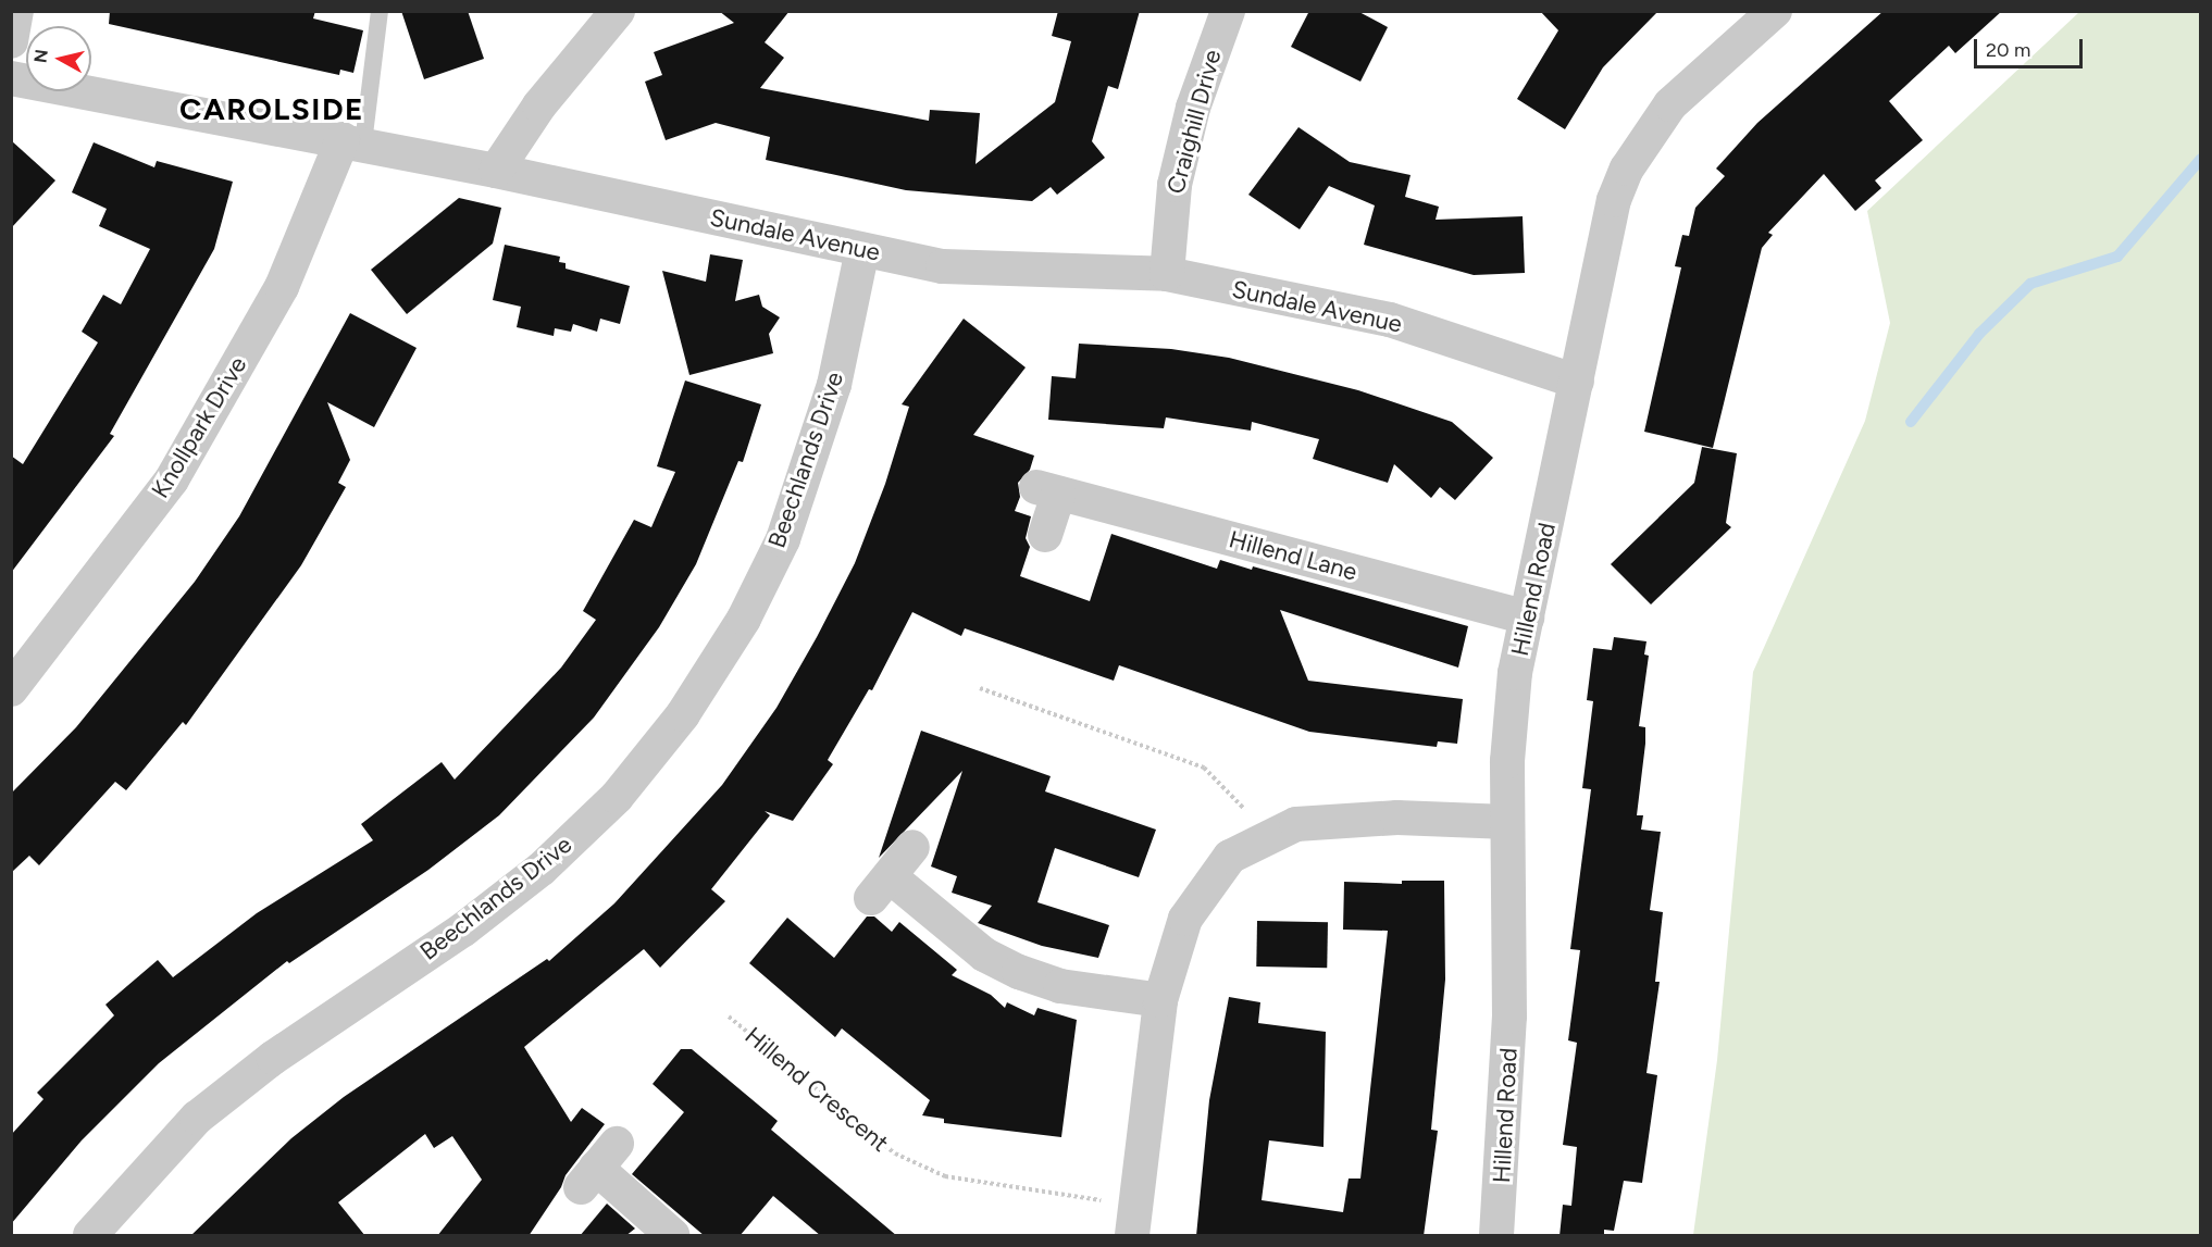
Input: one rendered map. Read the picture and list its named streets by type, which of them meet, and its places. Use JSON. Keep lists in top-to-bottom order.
{
  "streets": {
    "street": [
      "Craighill Drive",
      "Sundale Avenue",
      "Knollpark Drive",
      "Beechlands Drive",
      "Hillend Lane",
      "Hillend Road"
    ],
    "path": ["Hillend Crescent"]
  },
  "crossings": [
    ["Craighill Drive", "Sundale Avenue"],
    ["Sundale Avenue", "Knollpark Drive"],
    ["Sundale Avenue", "Beechlands Drive"],
    ["Sundale Avenue", "Hillend Road"],
    ["Hillend Lane", "Hillend Road"]
  ],
  "districts": ["CAROLSIDE"],
  "scale_bar": "20 m",
  "north": "left"
}
